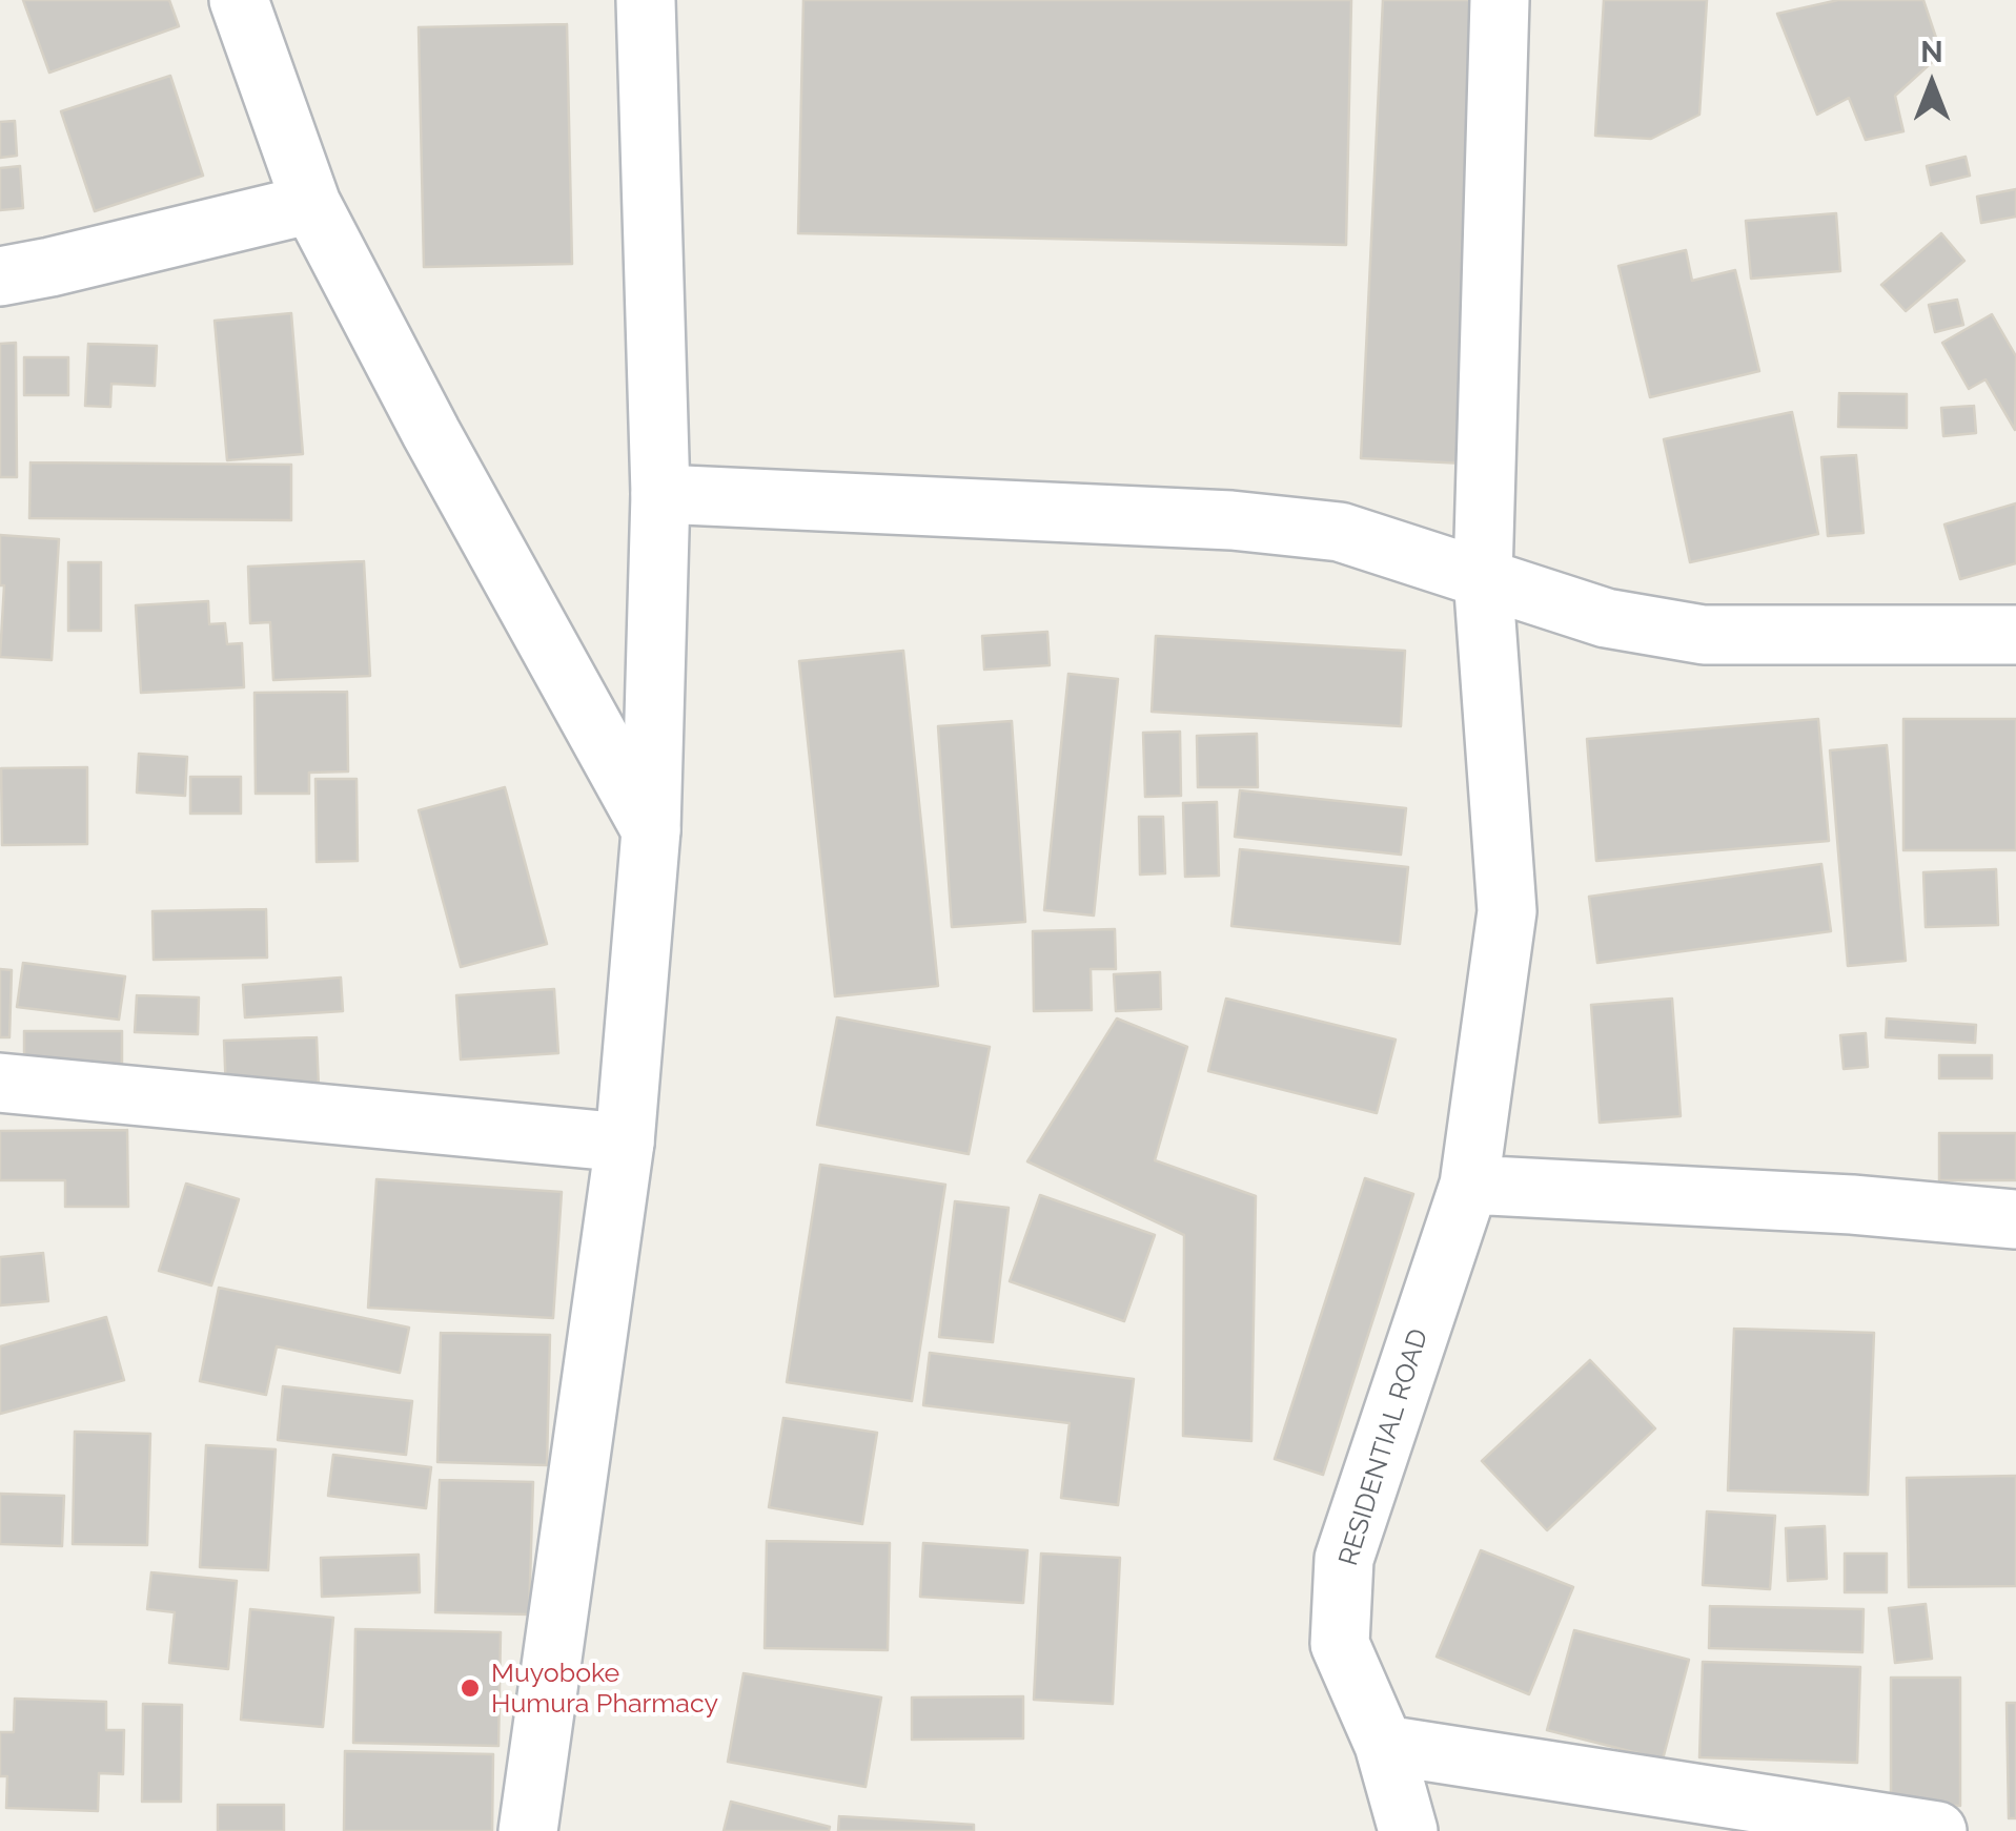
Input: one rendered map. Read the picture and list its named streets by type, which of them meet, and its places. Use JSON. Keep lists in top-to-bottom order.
{
  "streets": {
    "street": ["RESIDENTIAL ROAD"]
  },
  "places": ["Muyoboke Humura Pharmacy"],
  "north": "top"
}
